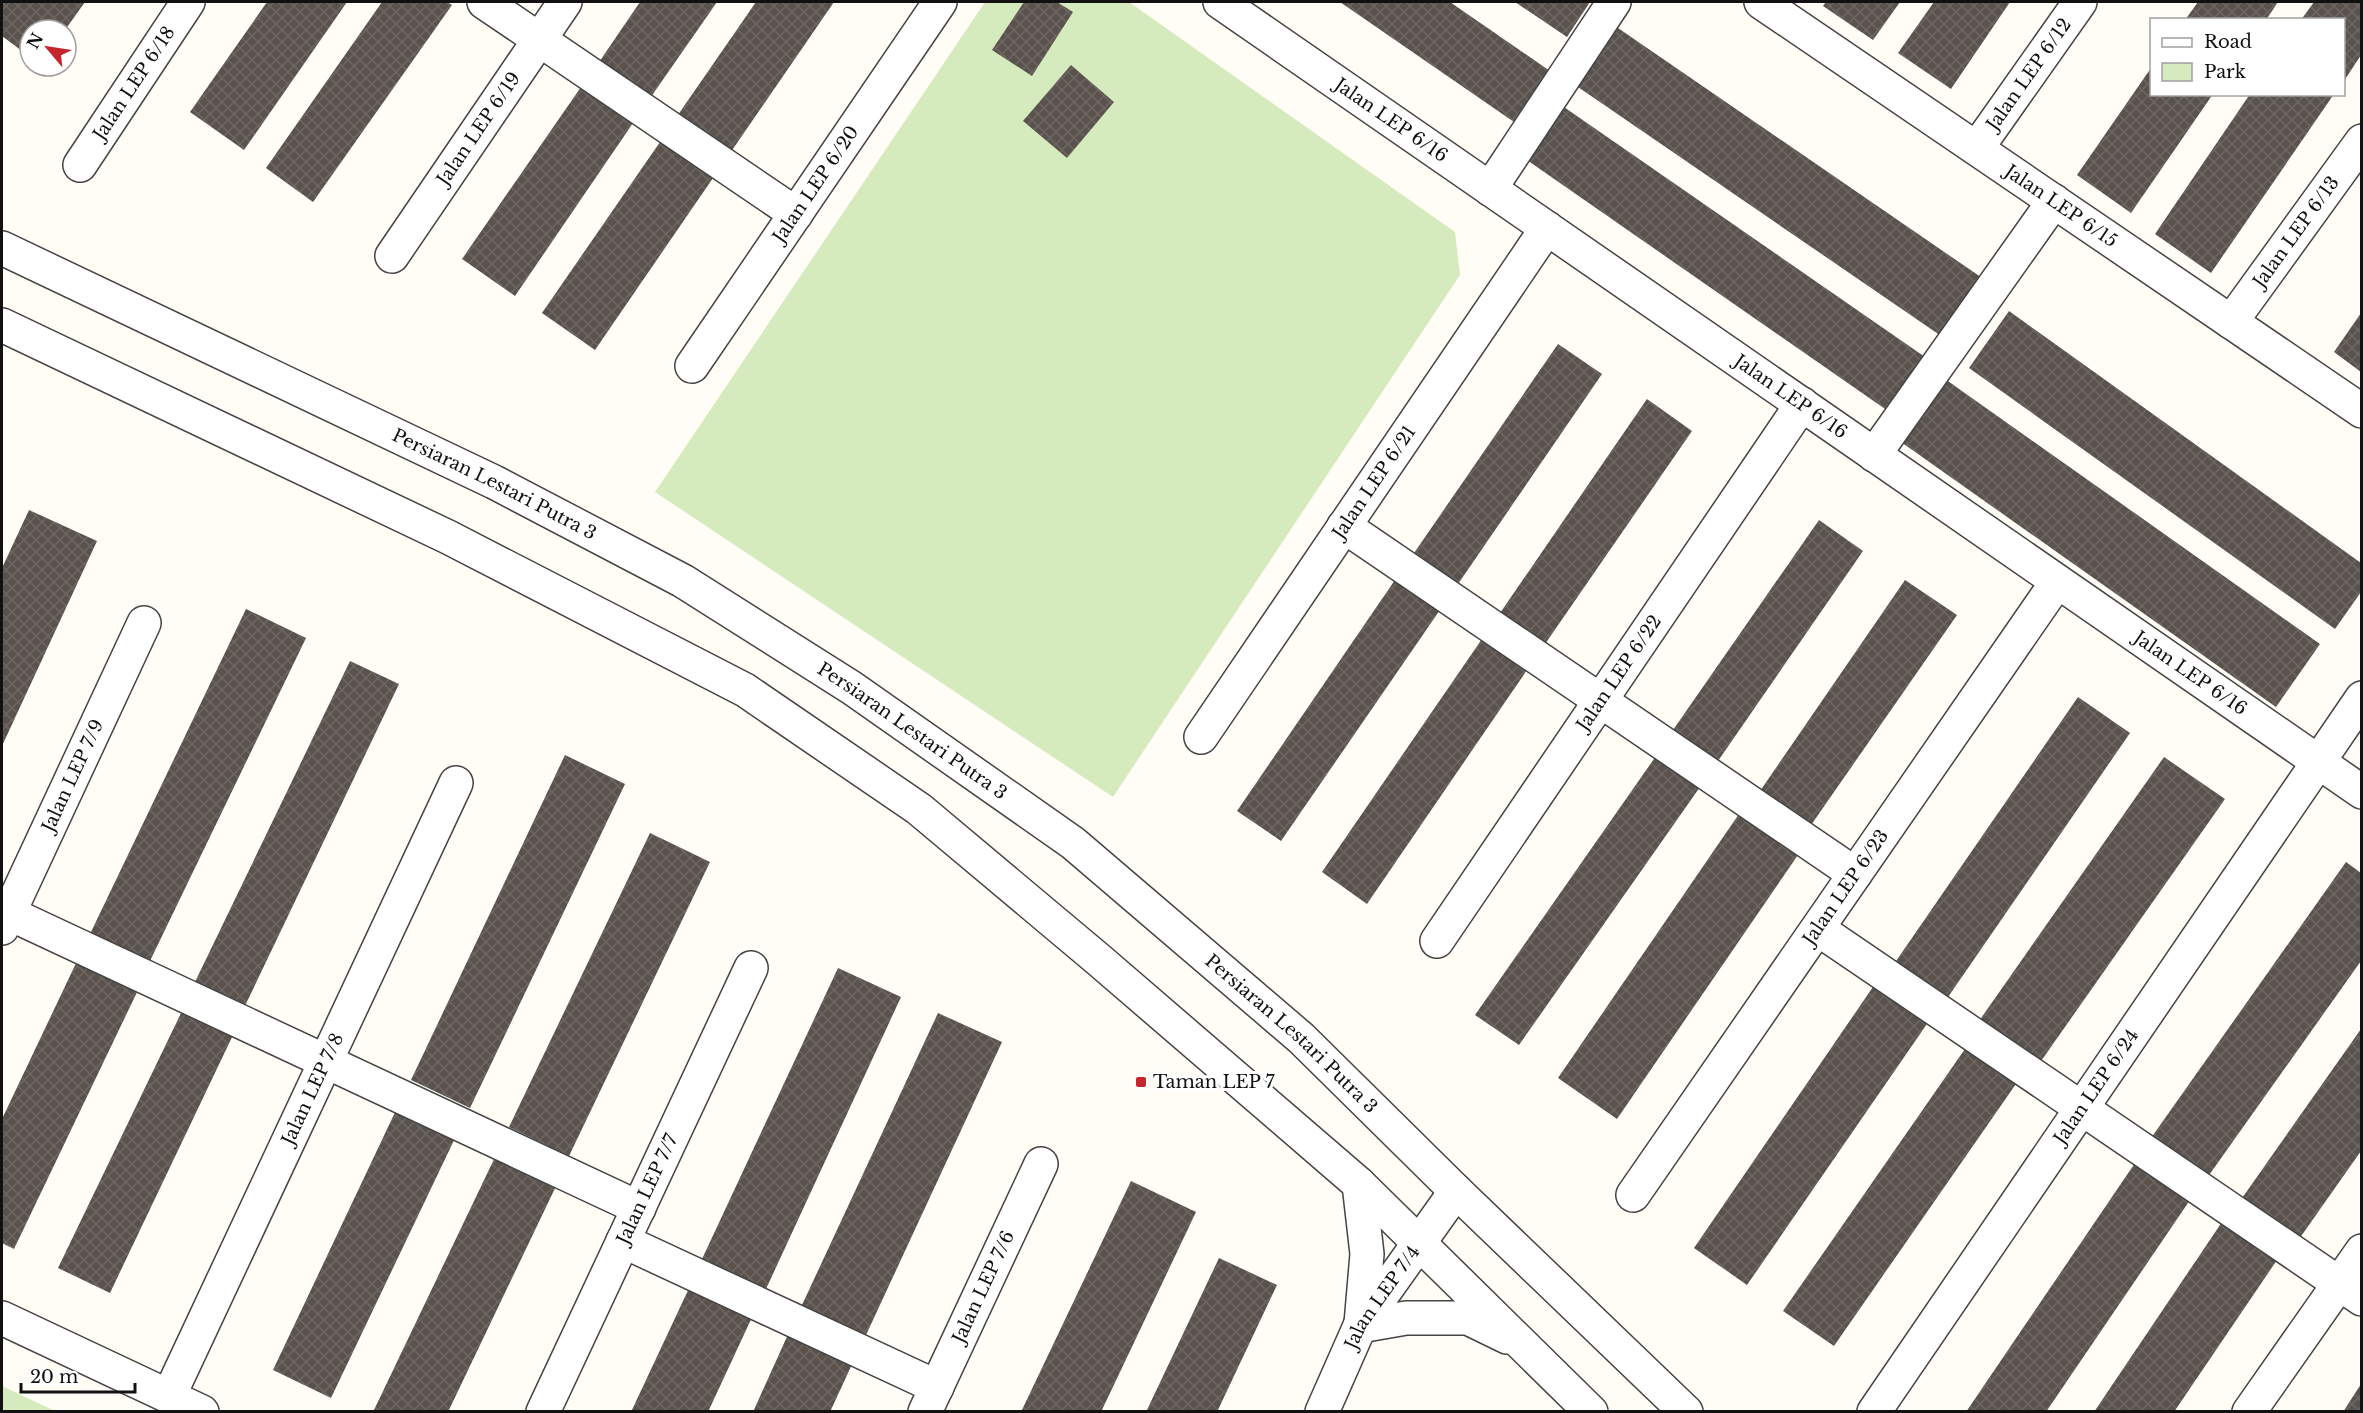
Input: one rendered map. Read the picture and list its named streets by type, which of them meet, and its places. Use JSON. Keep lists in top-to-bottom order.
{
  "streets": {
    "street": [
      "Jalan LEP 6/12",
      "Jalan LEP 6/18",
      "Jalan LEP 6/16",
      "Jalan LEP 6/19",
      "Jalan LEP 6/20",
      "Jalan LEP 6/15",
      "Jalan LEP 6/13",
      "Jalan LEP 6/21",
      "Persiaran Lestari Putra 3",
      "Jalan LEP 6/22",
      "Jalan LEP 7/9",
      "Jalan LEP 6/23",
      "Jalan LEP 6/24",
      "Jalan LEP 7/8",
      "Jalan LEP 7/7",
      "Jalan LEP 7/6",
      "Jalan LEP 7/4"
    ]
  },
  "crossings": [
    ["Jalan LEP 6/12", "Jalan LEP 6/15"],
    ["Jalan LEP 6/16", "Jalan LEP 6/21"],
    ["Jalan LEP 6/16", "Jalan LEP 6/22"],
    ["Jalan LEP 6/16", "Jalan LEP 6/23"],
    ["Jalan LEP 6/16", "Jalan LEP 6/24"],
    ["Jalan LEP 6/15", "Jalan LEP 6/13"],
    ["Persiaran Lestari Putra 3", "Jalan LEP 7/4"]
  ],
  "places": {
    "transit": ["Taman LEP 7"]
  },
  "legend": ["Road", "Park"],
  "scale_bar": "20 m",
  "north": "top left"
}
